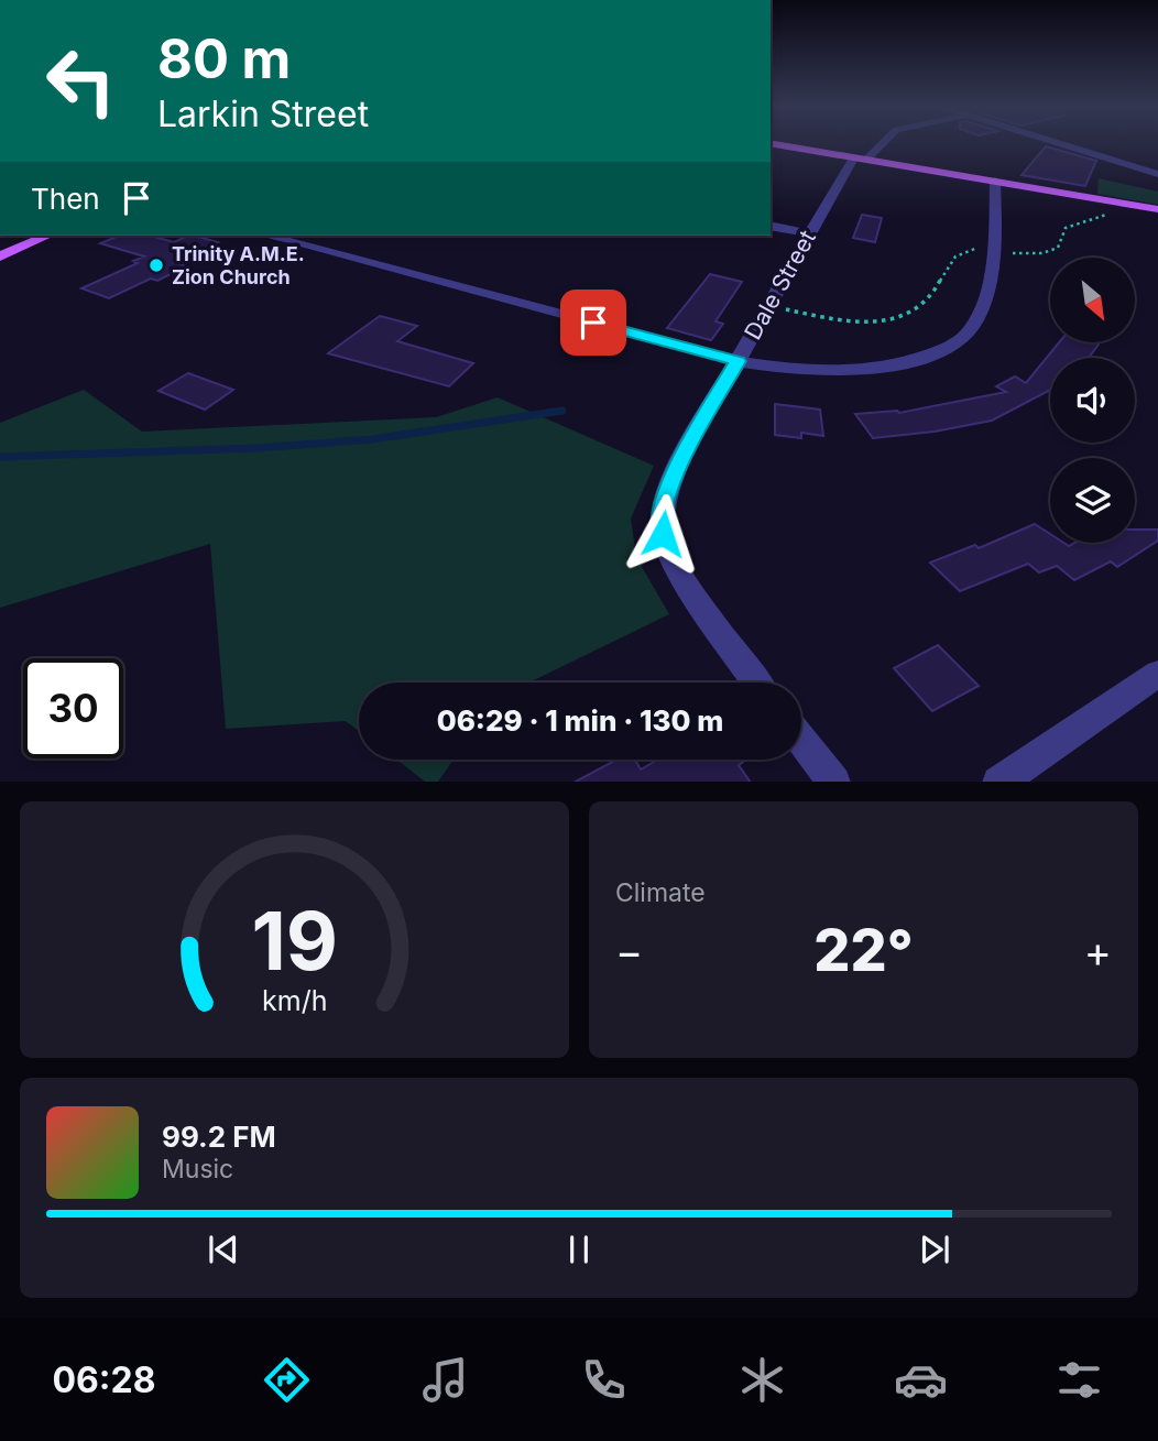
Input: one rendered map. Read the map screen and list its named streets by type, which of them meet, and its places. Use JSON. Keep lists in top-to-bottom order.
{
  "streets": {
    "street": ["Dale Street"]
  },
  "places": ["Trinity A.M.E. Zion Church"],
  "north": "bottom right",
  "page": {
    "turn": ["80 m", "Larkin Street"],
    "then": "Then",
    "limit": "30",
    "trip": "06:29 · 1 min · 130 m",
    "tile": "Climate",
    "heat": ["−", "22°", "+"],
    "song": ["99.2 FM", "Music"],
    "tabs": "06:28",
    "gauge": ["19", "km/h"]
  }
}
